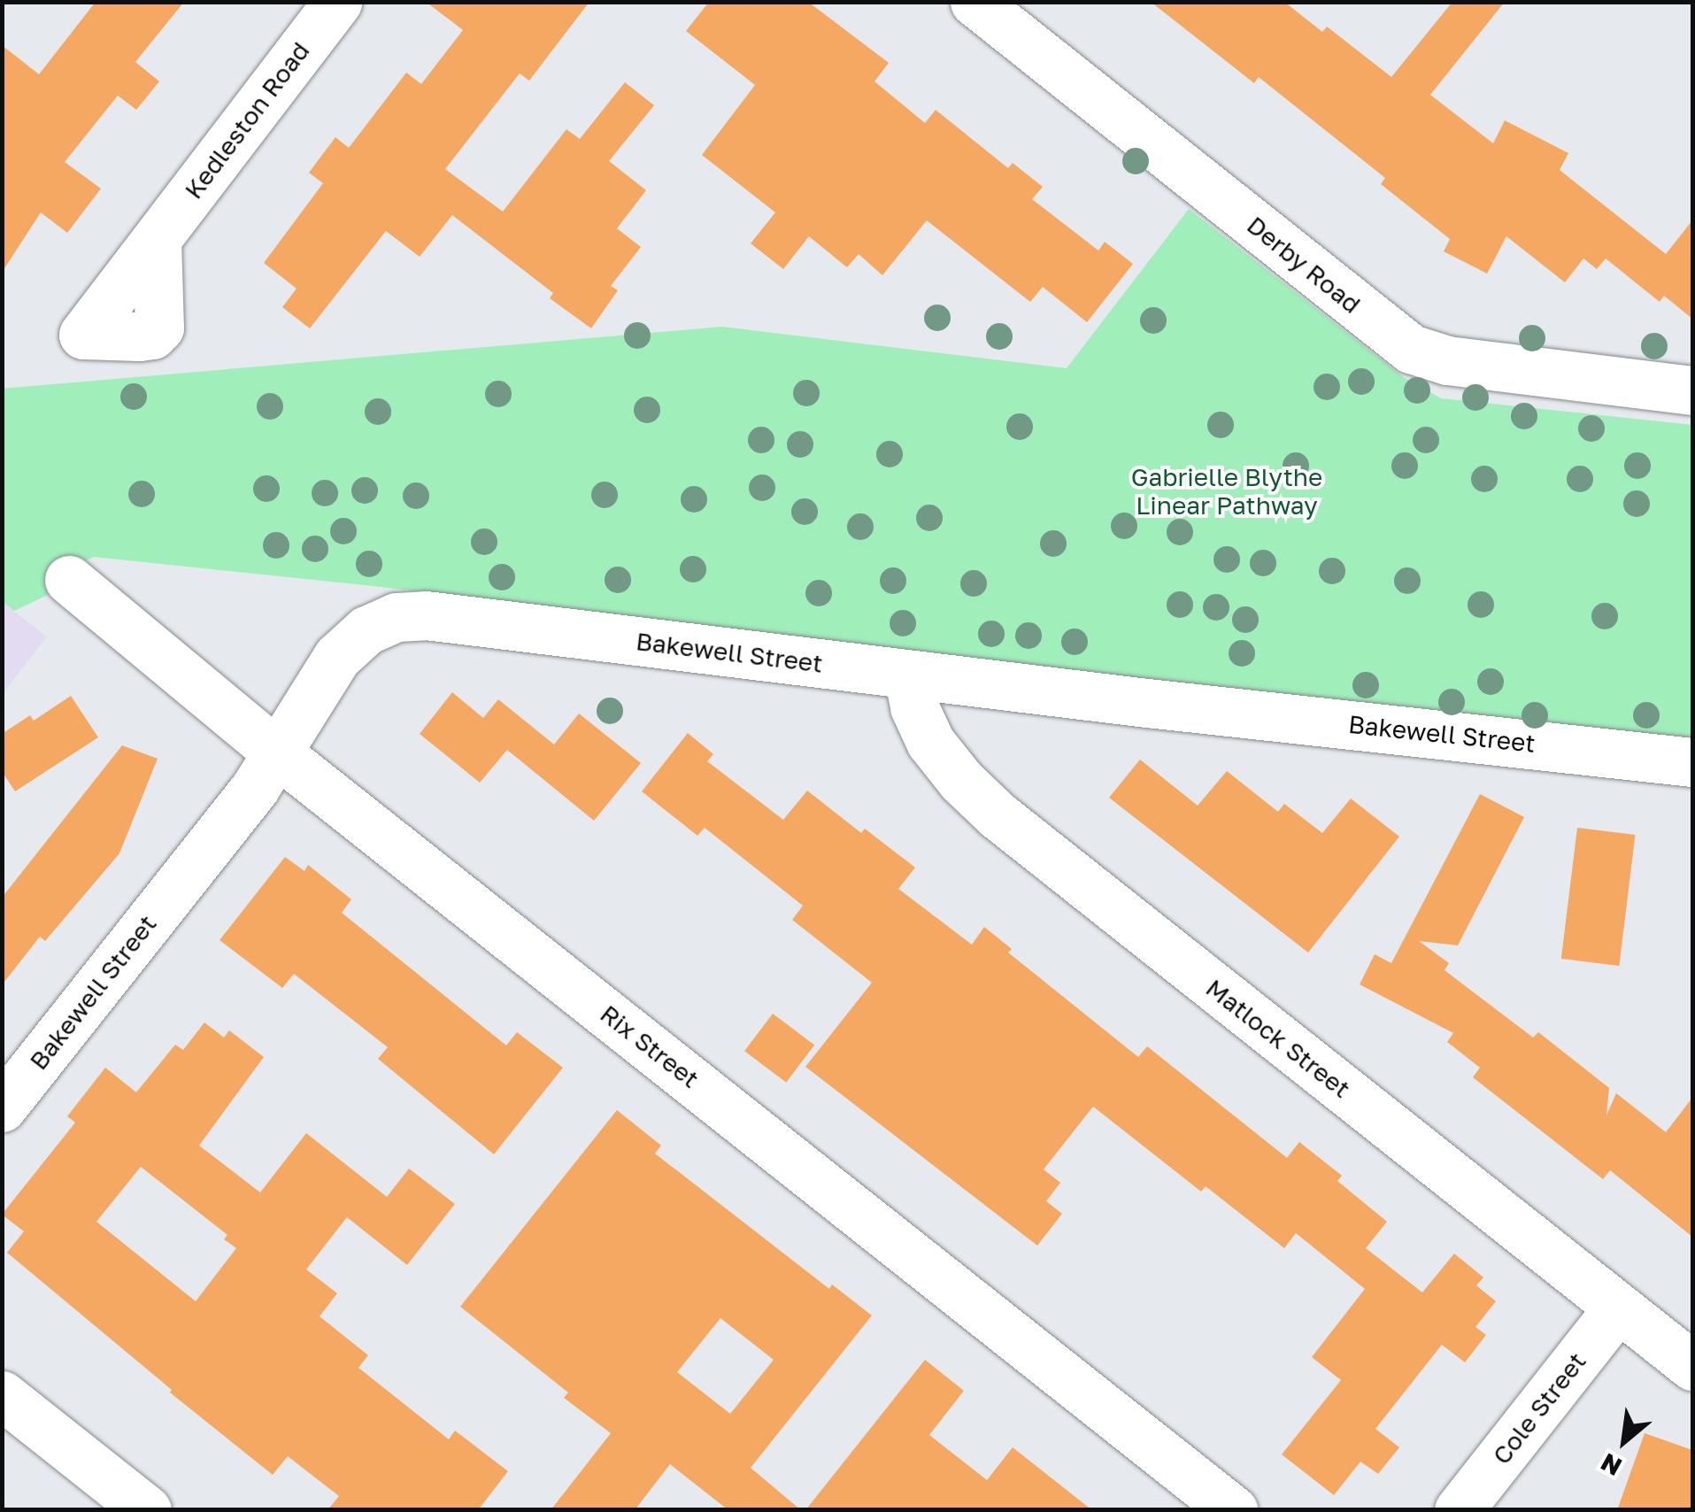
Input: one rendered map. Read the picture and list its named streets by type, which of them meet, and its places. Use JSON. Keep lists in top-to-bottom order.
{
  "streets": {
    "street": [
      "Kedleston Road",
      "Derby Road",
      "Bakewell Street",
      "Matlock Street",
      "Rix Street",
      "Cole Street"
    ]
  },
  "crossings": [
    ["Bakewell Street", "Matlock Street"],
    ["Bakewell Street", "Rix Street"],
    ["Matlock Street", "Cole Street"]
  ],
  "parks": ["Gabrielle Blythe Linear Pathway"],
  "north": "bottom left"
}
